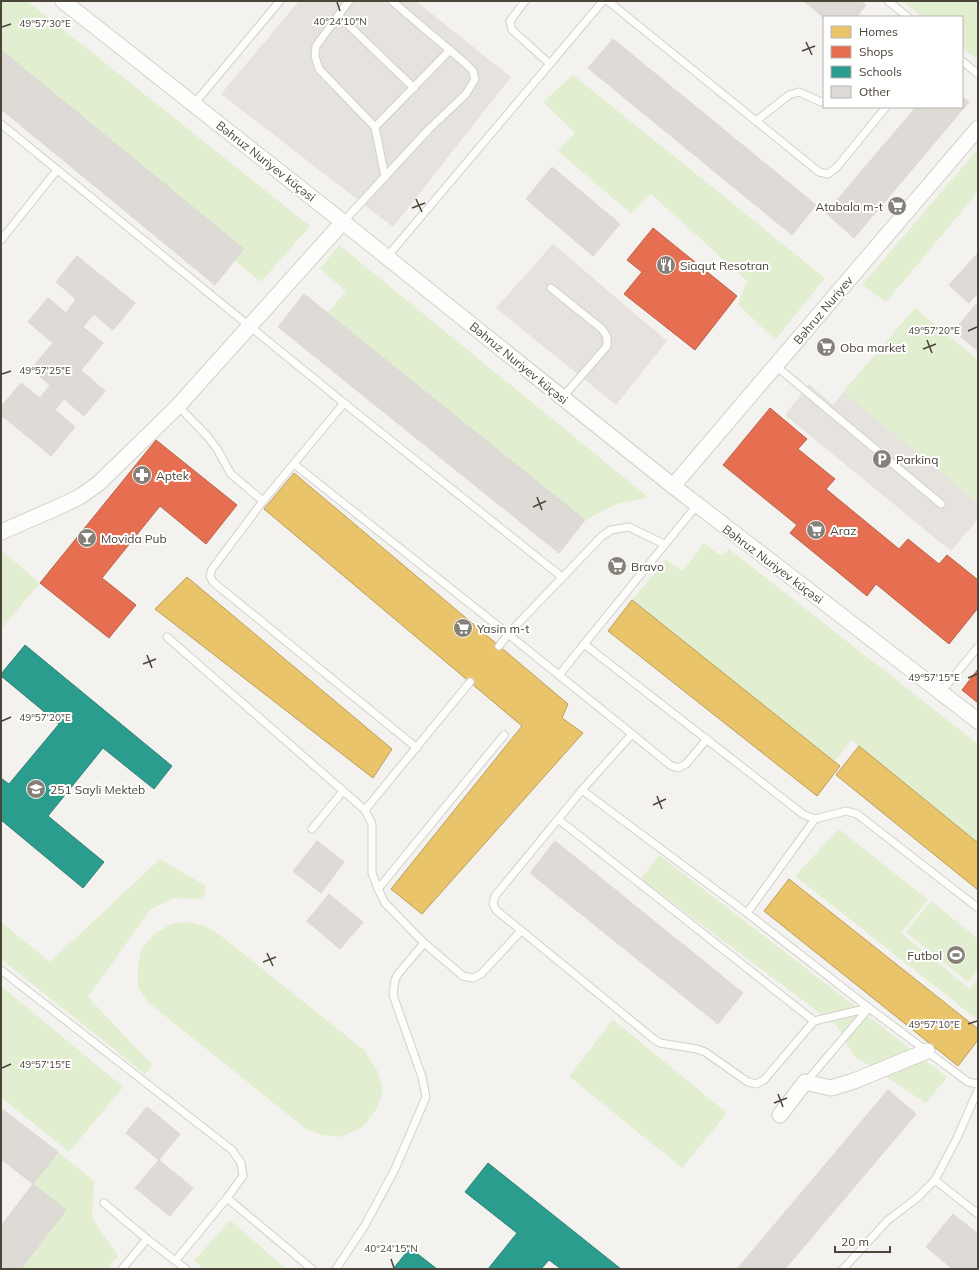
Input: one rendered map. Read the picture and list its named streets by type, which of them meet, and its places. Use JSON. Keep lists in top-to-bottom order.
{
  "streets": {
    "street": ["Bəhruz Nuriyev küçəsi", "Bəhruz Nuriyev"]
  },
  "crossings": [
    ["Bəhruz Nuriyev küçəsi", "Bəhruz Nuriyev"]
  ],
  "places": {
    "supermarket": [
      "Atabala m-t",
      "Oba market",
      "Araz",
      "Bravo",
      "Yasin m-t"
    ],
    "restaurant": ["Siaqut Resotran"],
    "parking": ["Parkinq"],
    "pharmacy": ["Aptek"],
    "bar": ["Movida Pub"],
    "school or university": ["251 Sayli Mekteb"],
    "sports": ["Futbol"]
  },
  "legend": [
    "Homes",
    "Shops",
    "Schools",
    "Other"
  ],
  "scale_bar": "20 m",
  "coordinates": [
    "40°24'10\"N",
    "49°57'30\"E",
    "49°57'20\"E",
    "49°57'25\"E",
    "49°57'15\"E",
    "49°57'10\"E",
    "40°24'15\"N"
  ]
}
